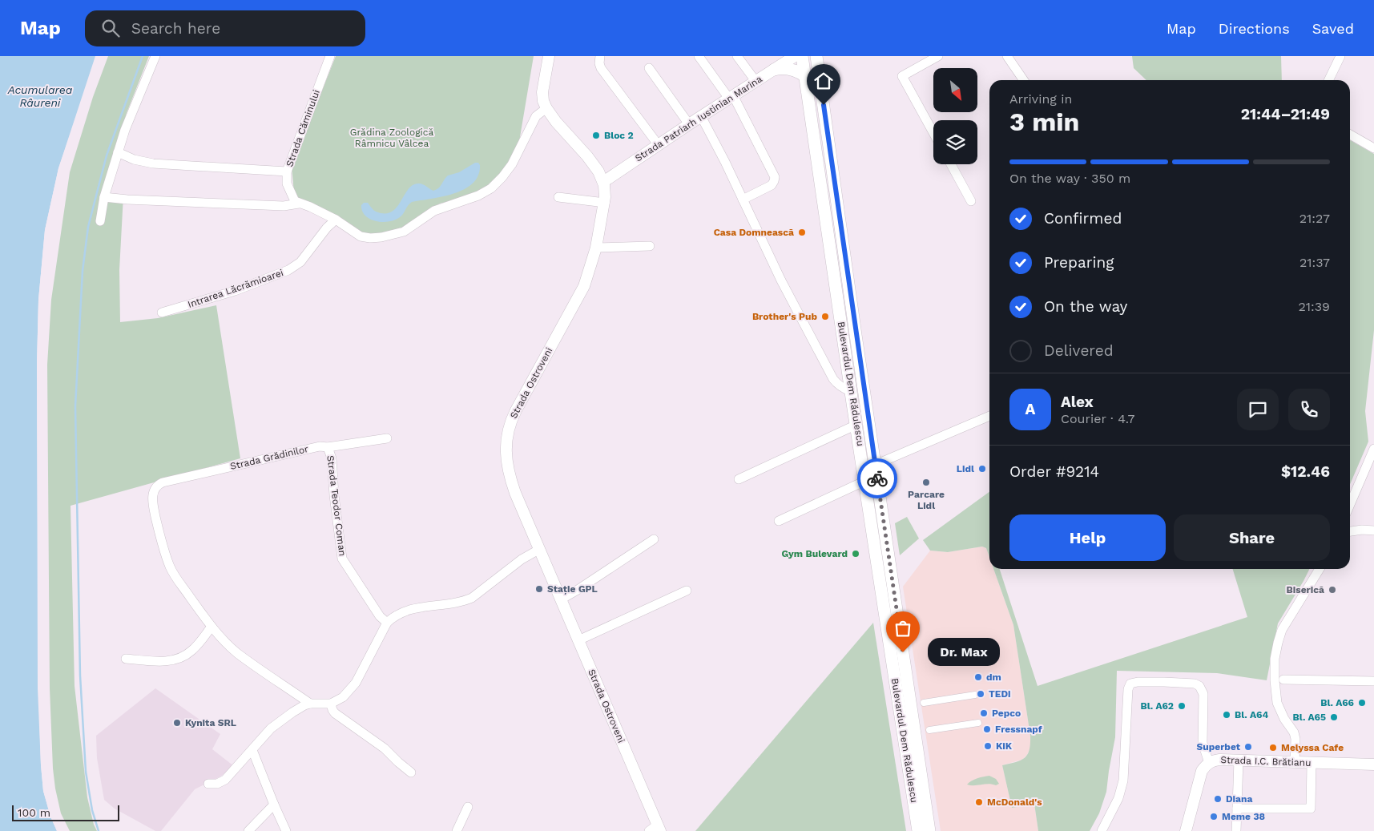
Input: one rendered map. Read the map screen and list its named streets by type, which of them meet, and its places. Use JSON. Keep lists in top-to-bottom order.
{
  "streets": {
    "main road": ["Bulevardul Dem Rădulescu"],
    "street": [
      "Strada Patriarh Iustinian Marina",
      "Strada Căminului",
      "Intrarea Lăcrămioarei",
      "Strada Ostroveni",
      "Strada Grădinilor",
      "Strada Teodor Coman",
      "Strada I.C. Brătianu"
    ]
  },
  "crossings": [
    ["Strada Patriarh Iustinian Marina", "Strada Ostroveni"],
    ["Strada Grădinilor", "Strada Teodor Coman"]
  ],
  "water": ["Acumularea Râureni"],
  "parks": ["Grădina Zoologică Râmnicu Vâlcea"],
  "places": [
    "Bloc 2",
    "Casa Domnească",
    "Brother's Pub",
    "Lidl",
    "Parcare Lidl",
    "Gym Bulevard",
    "Stație GPL",
    "Biserică",
    "Dr. Max",
    "dm",
    "TEDi",
    "Bl. A66",
    "Bl. A62",
    "Pepco",
    "Bl. A64",
    "Bl. A65",
    "Kynita SRL",
    "Fressnapf",
    "KiK",
    "Superbet",
    "Melyssa Cafe",
    "Diana",
    "McDonald's",
    "Meme 38"
  ],
  "scale_bar": "100 m",
  "north": "bottom right",
  "page": {
    "header": "Map",
    "search": "Search here",
    "nav": ["Map", "Directions", "Saved"],
    "heading": ["3 min", "Arriving in", "21:44–21:49"],
    "panel": [
      "Alex",
      "Courier · 4.7",
      "Order #9214",
      "$12.46"
    ],
    "bar": "On the way · 350 m",
    "list": [
      ["Confirmed", "21:27"],
      ["Preparing", "21:37"],
      ["On the way", "21:39"],
      "Delivered"
    ],
    "round": "A",
    "buttons": ["Help", "Share"],
    "bubble": "Dr. Max",
    "scale": "100 m"
  }
}
